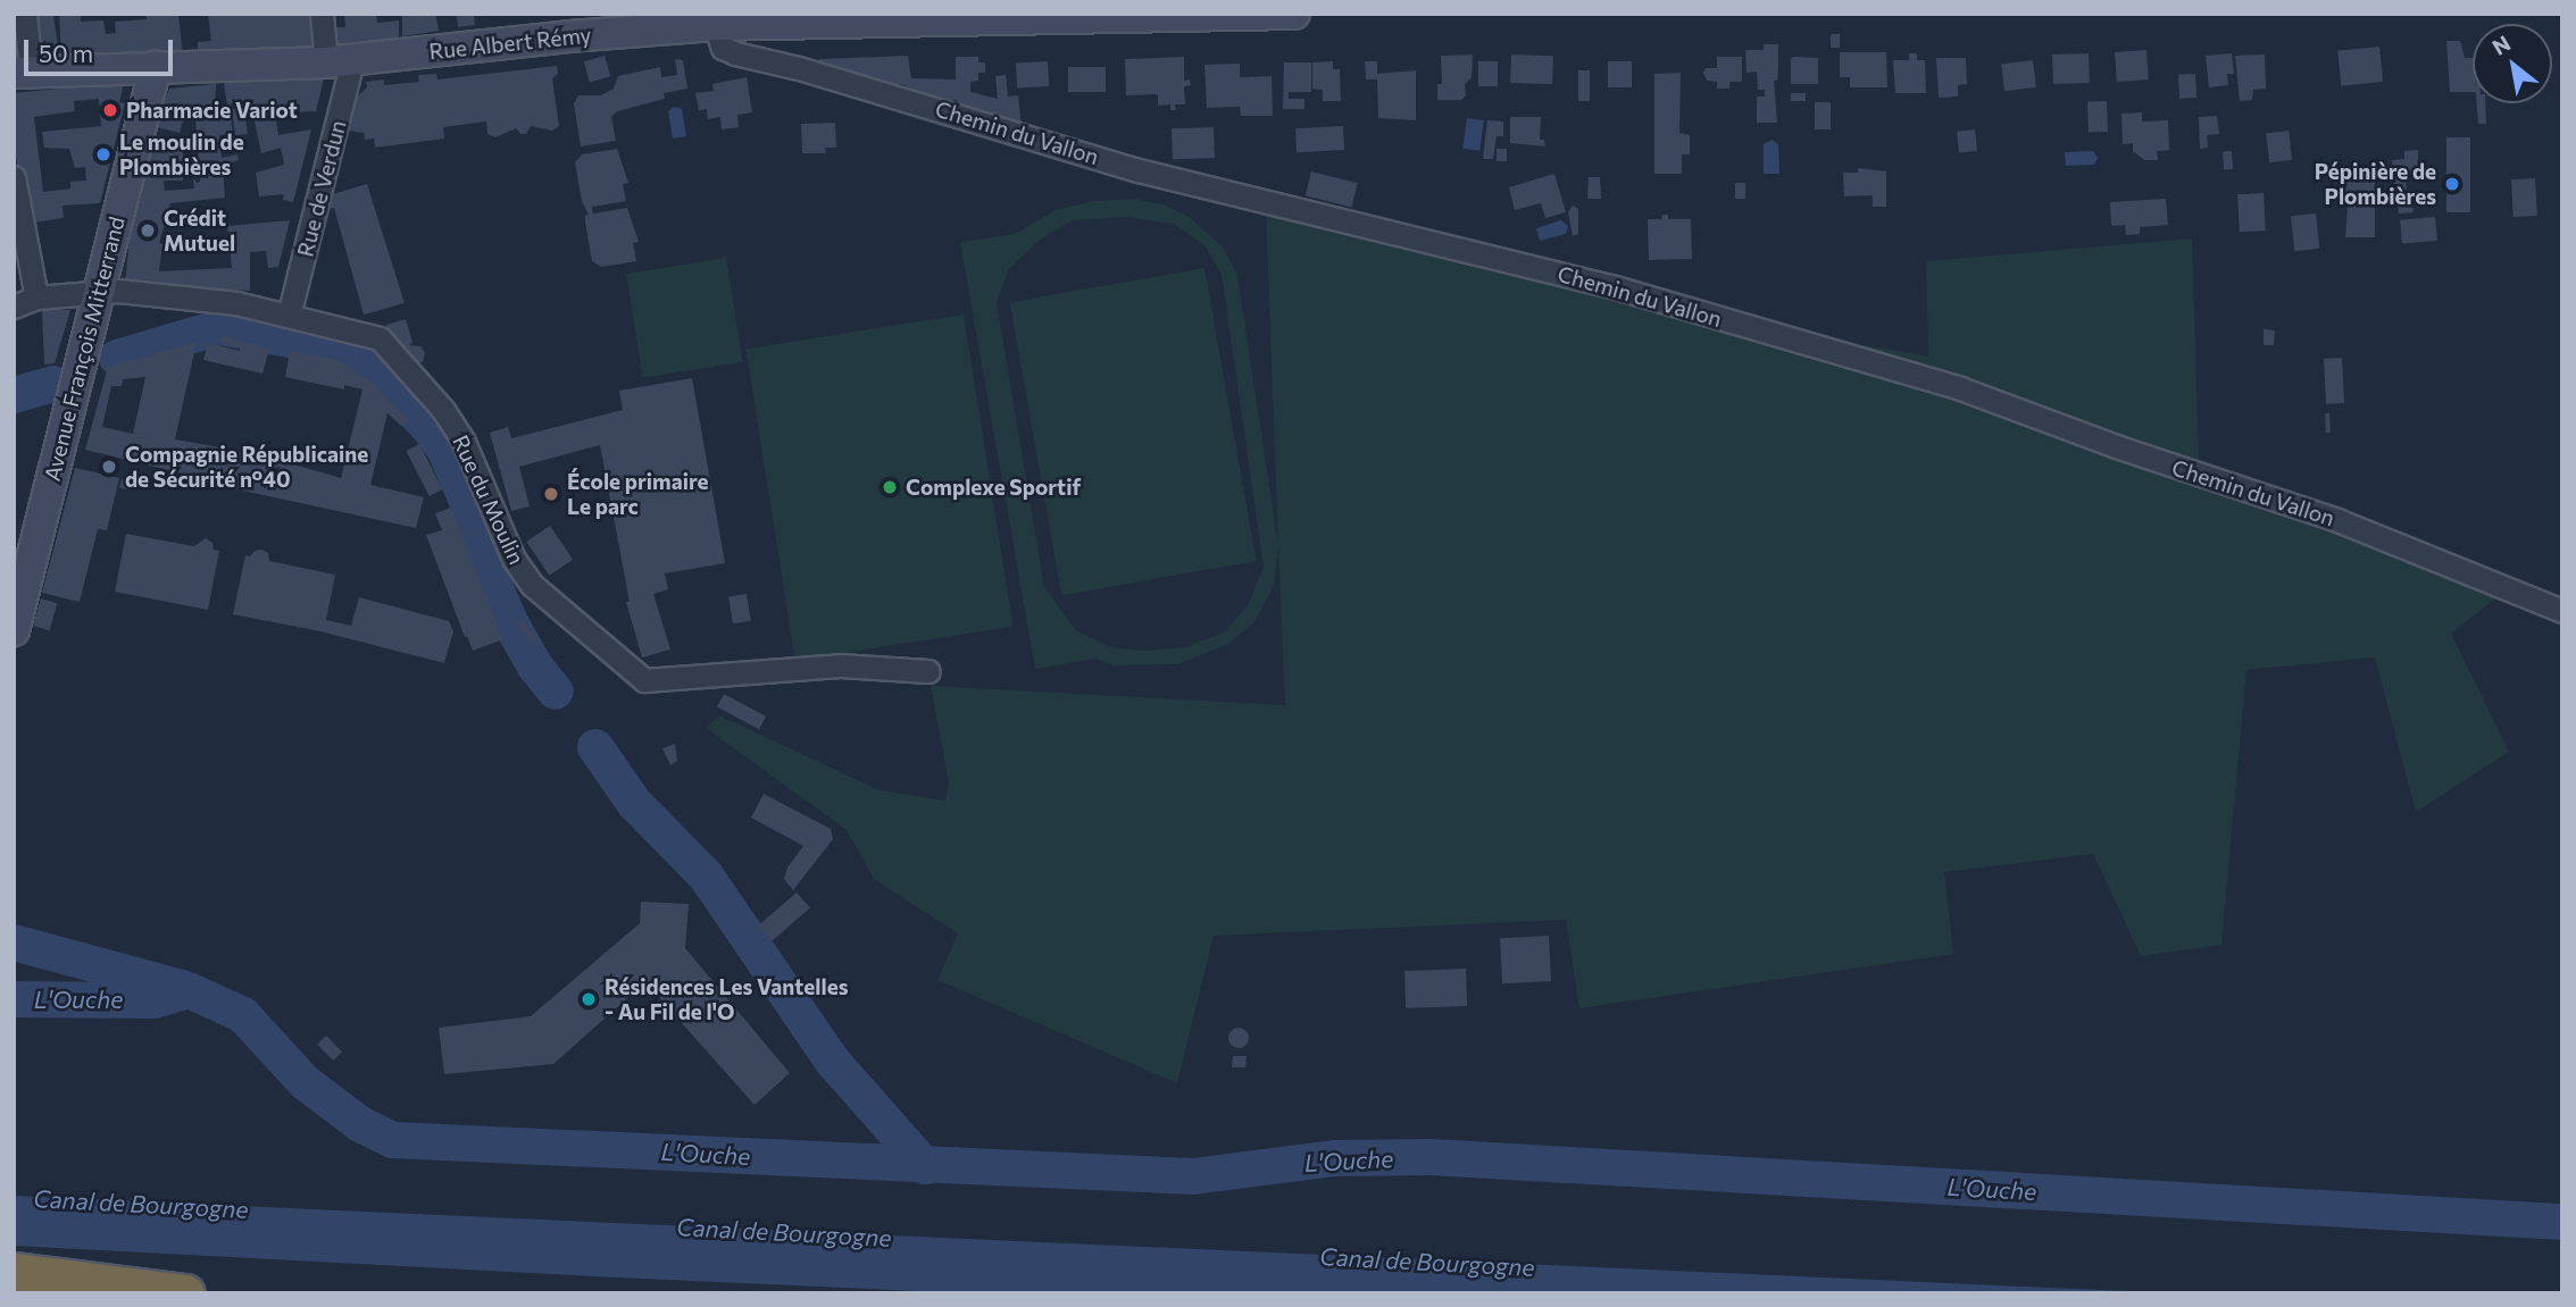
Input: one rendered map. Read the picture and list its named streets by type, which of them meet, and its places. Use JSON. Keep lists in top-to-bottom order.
{
  "streets": {
    "main road": ["Rue Albert Rémy", "Avenue François Mitterrand"],
    "street": ["Chemin du Vallon", "Rue de Verdun", "Rue du Moulin"]
  },
  "crossings": [
    ["Rue Albert Rémy", "Chemin du Vallon"],
    ["Rue Albert Rémy", "Rue de Verdun"],
    ["Rue Albert Rémy", "Avenue François Mitterrand"],
    ["Rue de Verdun", "Rue du Moulin"],
    ["Avenue François Mitterrand", "Rue du Moulin"]
  ],
  "water": ["L'Ouche", "Canal de Bourgogne"],
  "places": [
    "Pharmacie Variot",
    "Le moulin de Plombières",
    "Pépinière de Plombières",
    "Crédit Mutuel",
    "Compagnie Républicaine de Sécurité n°40",
    "Complexe Sportif",
    "École primaire Le parc",
    "Résidences Les Vantelles - Au Fil de l'O"
  ],
  "scale_bar": "50 m",
  "north": "top left"
}
